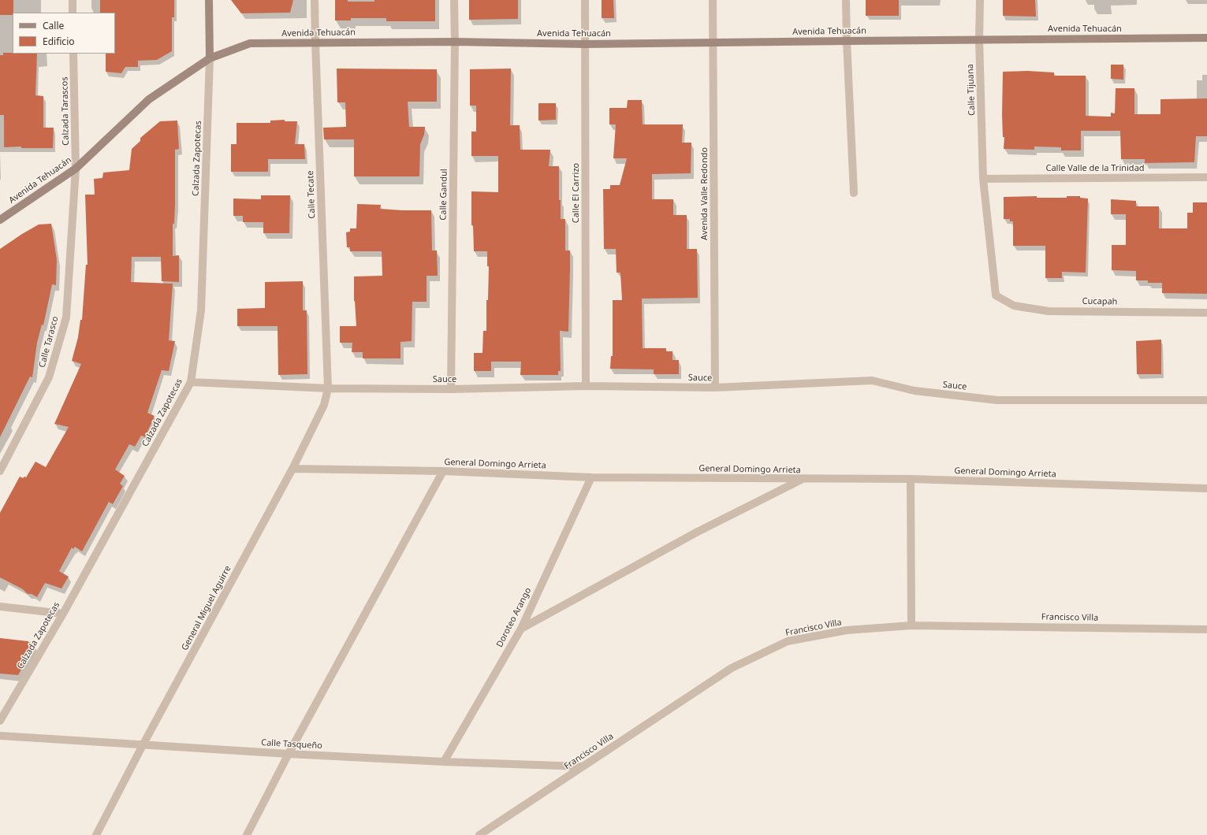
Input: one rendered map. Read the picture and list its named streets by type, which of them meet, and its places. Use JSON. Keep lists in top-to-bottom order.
{
  "streets": {
    "street": [
      "Avenida Tehuacán",
      "Calle Tijuana",
      "Calzada Tarascos",
      "Calzada Zapotecas",
      "Calle Valle de la Trinidad",
      "Calle El Carrizo",
      "Avenida Valle Redondo",
      "Calle Tecate",
      "Calle Gandul",
      "Cucapah",
      "Calle Tarasco",
      "Sauce",
      "General Domingo Arrieta",
      "General Miguel Aguirre",
      "Doroteo Arango",
      "Francisco Villa",
      "Calle Tasqueño"
    ]
  },
  "crossings": [
    ["Avenida Tehuacán", "Calle Tijuana"],
    ["Avenida Tehuacán", "Calzada Tarascos"],
    ["Avenida Tehuacán", "Calzada Zapotecas"],
    ["Avenida Tehuacán", "Calle El Carrizo"],
    ["Avenida Tehuacán", "Avenida Valle Redondo"],
    ["Avenida Tehuacán", "Calle Tecate"],
    ["Avenida Tehuacán", "Calle Gandul"],
    ["Avenida Tehuacán", "Calle Tarasco"],
    ["Calle Tijuana", "Calle Valle de la Trinidad"],
    ["Calle Tijuana", "Cucapah"],
    ["Calzada Tarascos", "Calle Tarasco"],
    ["Calzada Zapotecas", "Sauce"],
    ["Calle El Carrizo", "Sauce"],
    ["Avenida Valle Redondo", "Sauce"],
    ["Calle Tecate", "Sauce"],
    ["Calle Tecate", "General Miguel Aguirre"],
    ["Calle Gandul", "Sauce"],
    ["Sauce", "General Miguel Aguirre"],
    ["General Domingo Arrieta", "General Miguel Aguirre"],
    ["General Domingo Arrieta", "Doroteo Arango"],
    ["General Miguel Aguirre", "Calle Tasqueño"],
    ["Doroteo Arango", "Calle Tasqueño"],
    ["Francisco Villa", "Calle Tasqueño"]
  ],
  "legend": ["Calle", "Edificio"]
}
